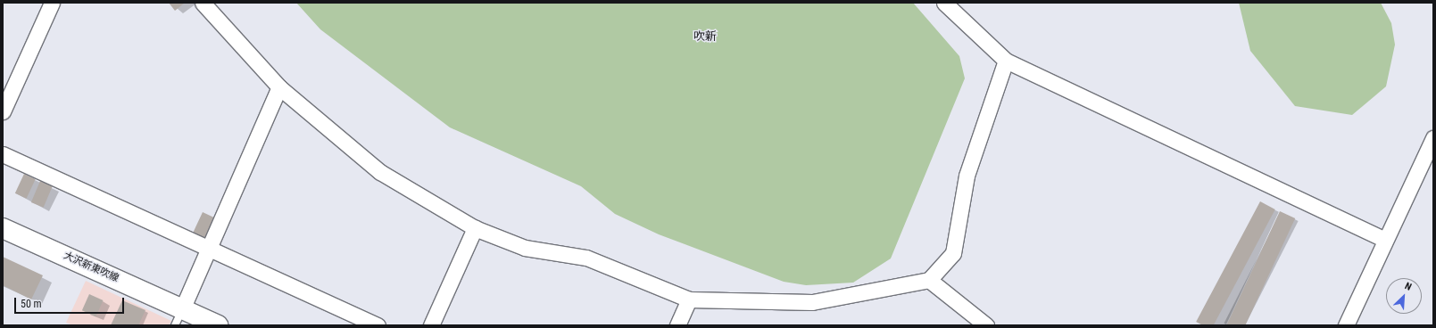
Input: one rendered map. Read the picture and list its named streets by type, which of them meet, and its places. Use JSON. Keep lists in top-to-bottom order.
{
  "streets": {
    "main road": ["大沢新東吹線"]
  },
  "districts": ["吹新"],
  "scale_bar": "50 m",
  "north": "top right"
}
